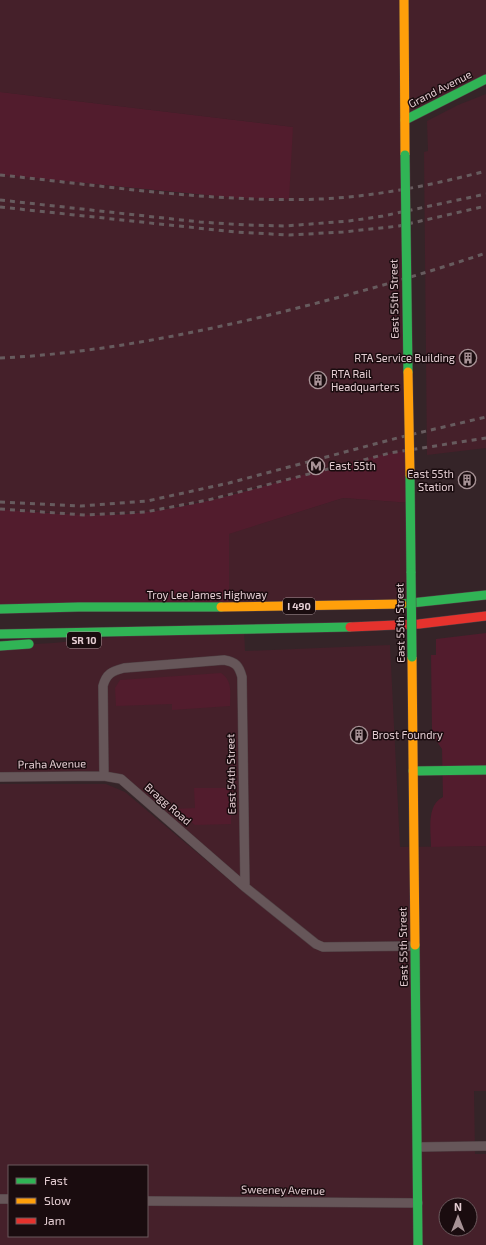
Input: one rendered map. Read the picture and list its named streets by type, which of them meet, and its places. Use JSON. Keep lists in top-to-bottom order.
{
  "streets": {
    "main road": [
      "Grand Avenue",
      "East 55th Street",
      "Troy Lee James Highway",
      "I 490",
      "SR 10"
    ],
    "street": [
      "Praha Avenue",
      "East 54th Street",
      "Bragg Road",
      "Sweeney Avenue"
    ]
  },
  "crossings": [
    ["Grand Avenue", "East 55th Street"],
    ["East 55th Street", "Bragg Road"],
    ["East 55th Street", "Sweeney Avenue"],
    ["I 490", "SR 10"],
    ["Praha Avenue", "East 54th Street"],
    ["Praha Avenue", "Bragg Road"],
    ["East 54th Street", "Bragg Road"]
  ],
  "places": {
    "building": [
      "RTA Service Building",
      "RTA Rail Headquarters",
      "East 55th Station",
      "Brost Foundry"
    ],
    "metro station": ["East 55th"]
  },
  "legend": ["Fast", "Slow", "Jam"],
  "north": "top"
}
